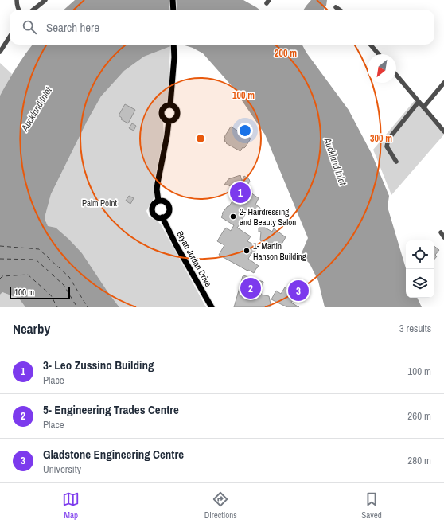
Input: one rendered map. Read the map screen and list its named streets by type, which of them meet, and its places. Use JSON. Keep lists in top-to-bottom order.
{
  "streets": {
    "main road": ["Bryan Jordan Drive"]
  },
  "water": ["Auckland Inlet"],
  "parks": ["Palm Point"],
  "places": ["2- Hairdressing and Beauty Salon", "1- Martin Hanson Building"],
  "scale_bar": "100 m",
  "north": "bottom left",
  "page": {
    "search": "Search here",
    "pins": ["1", "2", "3"],
    "scale": "100 m",
    "heading": ["Nearby", "3 results"],
    "list": [
      {
        "mark": "1",
        "name": "3- Leo Zussino Building",
        "note": "Place",
        "value": "100 m"
      },
      {
        "mark": "2",
        "name": "5- Engineering Trades Centre",
        "note": "Place",
        "value": "260 m"
      },
      {
        "mark": "3",
        "name": "Gladstone Engineering Centre",
        "note": "University",
        "value": "280 m"
      }
    ],
    "nav": ["Map", "Directions", "Saved"]
  },
  "rings": ["200 m", "100 m", "300 m"]
}
